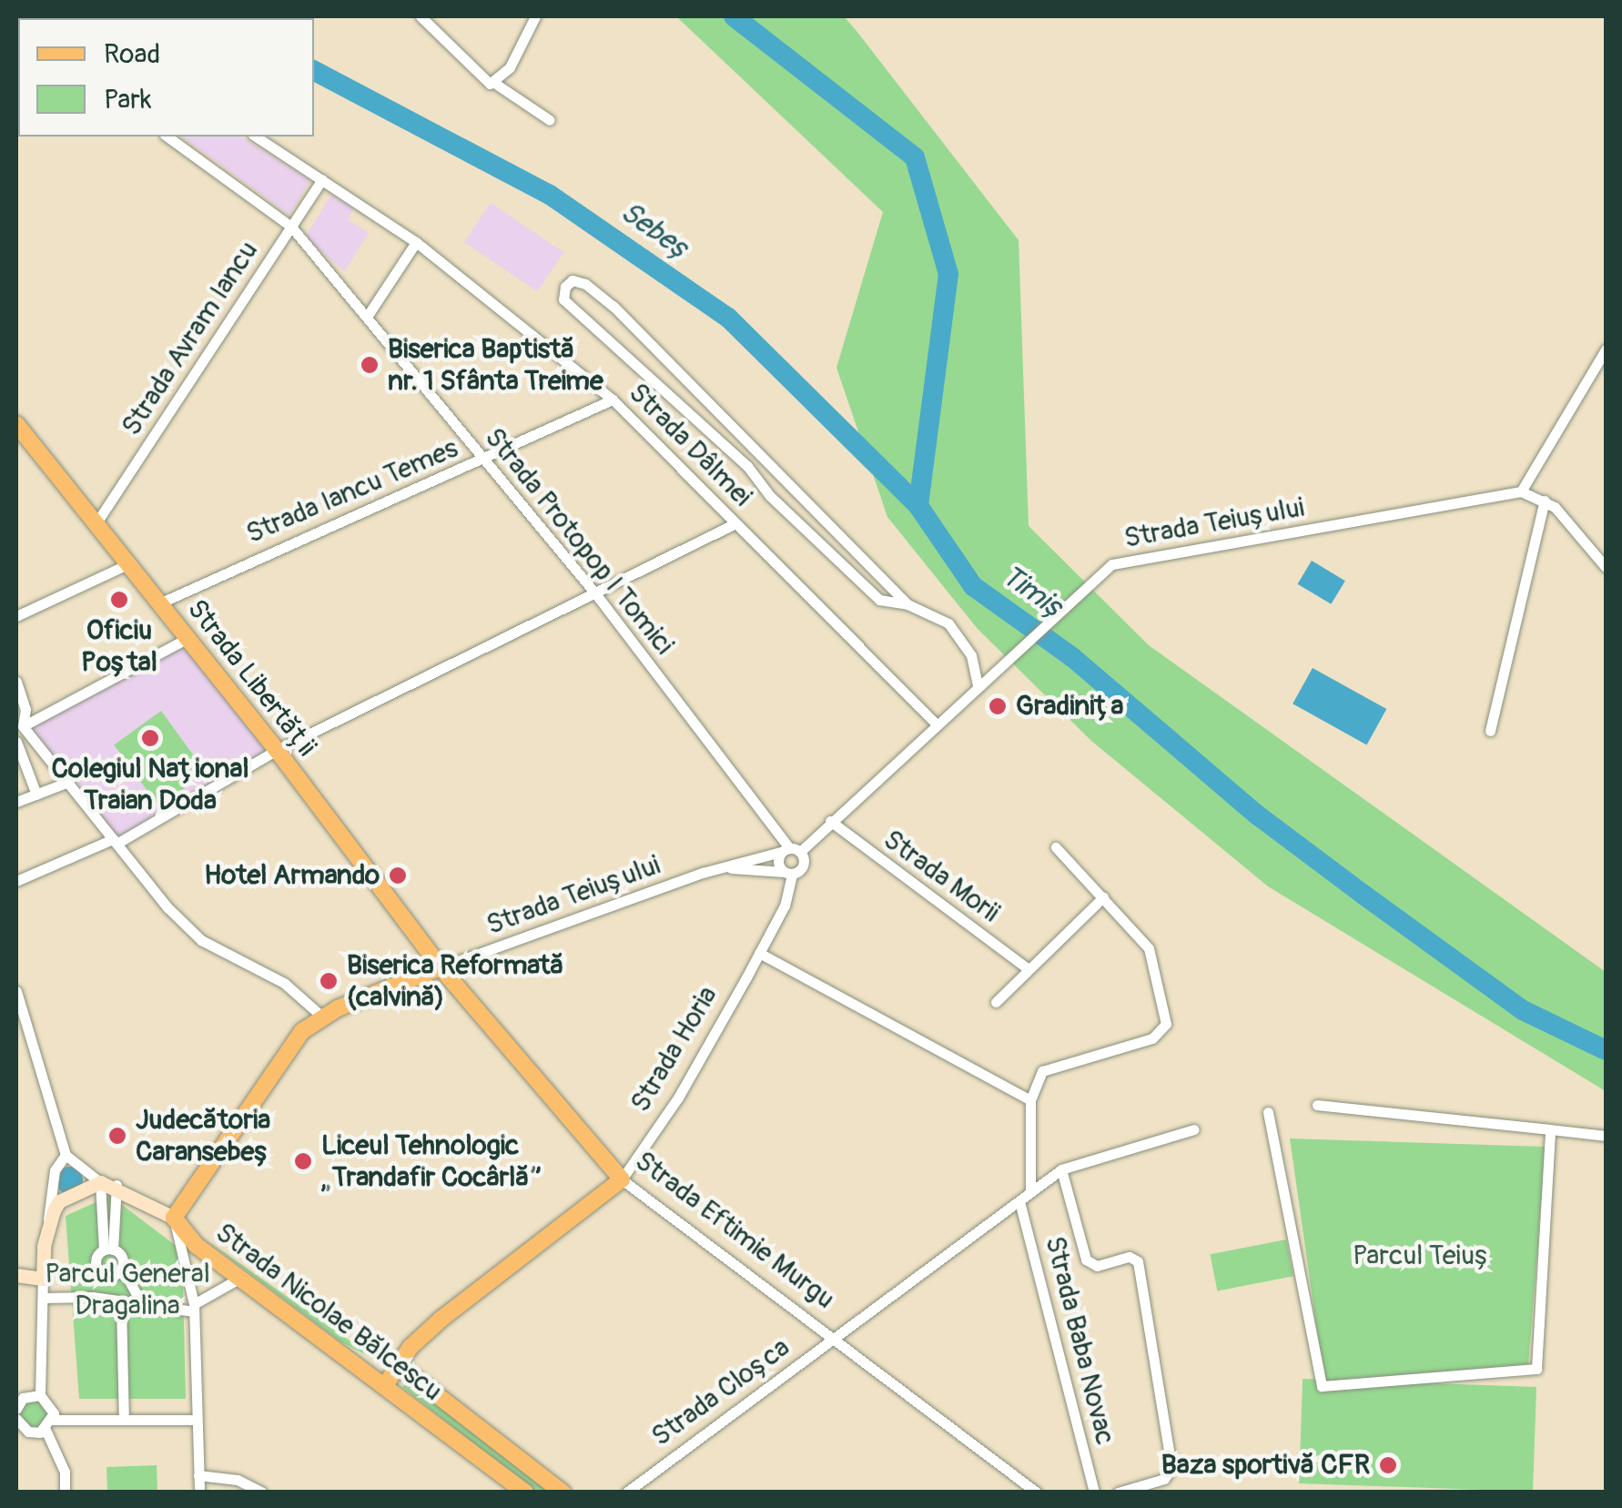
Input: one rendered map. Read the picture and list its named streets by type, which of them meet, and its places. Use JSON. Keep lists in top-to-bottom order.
{
  "streets": {
    "main road": [
      "Strada Libertății",
      "Strada Horia",
      "Strada Eftimie Murgu",
      "Strada Nicolae Bălcescu"
    ],
    "street": [
      "Strada Avram Iancu",
      "Strada Dâlmei",
      "Strada Iancu Temes",
      "Strada Teiușului",
      "Strada Protopop I Tomici",
      "Strada Morii",
      "Strada Baba Novac",
      "Strada Cloșca"
    ]
  },
  "crossings": [
    ["Strada Avram Iancu", "Strada Dâlmei"],
    ["Strada Avram Iancu", "Strada Protopop I Tomici"],
    ["Strada Avram Iancu", "Strada Libertății"],
    ["Strada Dâlmei", "Strada Iancu Temes"],
    ["Strada Dâlmei", "Strada Teiușului"],
    ["Strada Iancu Temes", "Strada Protopop I Tomici"],
    ["Strada Iancu Temes", "Strada Libertății"],
    ["Strada Teiușului", "Strada Protopop I Tomici"],
    ["Strada Teiușului", "Strada Libertății"],
    ["Strada Teiușului", "Strada Morii"],
    ["Strada Teiușului", "Strada Horia"],
    ["Strada Teiușului", "Strada Eftimie Murgu"],
    ["Strada Protopop I Tomici", "Strada Horia"],
    ["Strada Libertății", "Strada Eftimie Murgu"],
    ["Strada Horia", "Strada Eftimie Murgu"],
    ["Strada Horia", "Strada Nicolae Bălcescu"],
    ["Strada Eftimie Murgu", "Strada Cloșca"],
    ["Strada Baba Novac", "Strada Cloșca"]
  ],
  "water": ["Sebeș", "Timiș"],
  "parks": ["Parcul Teiuș", "Parcul General Dragalina"],
  "places": [
    "Biserica Baptistă nr. 1 Sfânta Treime",
    "Oficiu Poștal",
    "Gradinița",
    "Colegiul Național Traian Doda",
    "Hotel Armando",
    "Biserica Reformată (calvină)",
    "Judecătoria Caransebeș",
    "Liceul Tehnologic „Trandafir Cocârlă”",
    "Baza sportivă CFR"
  ],
  "legend": ["Road", "Park"]
}
